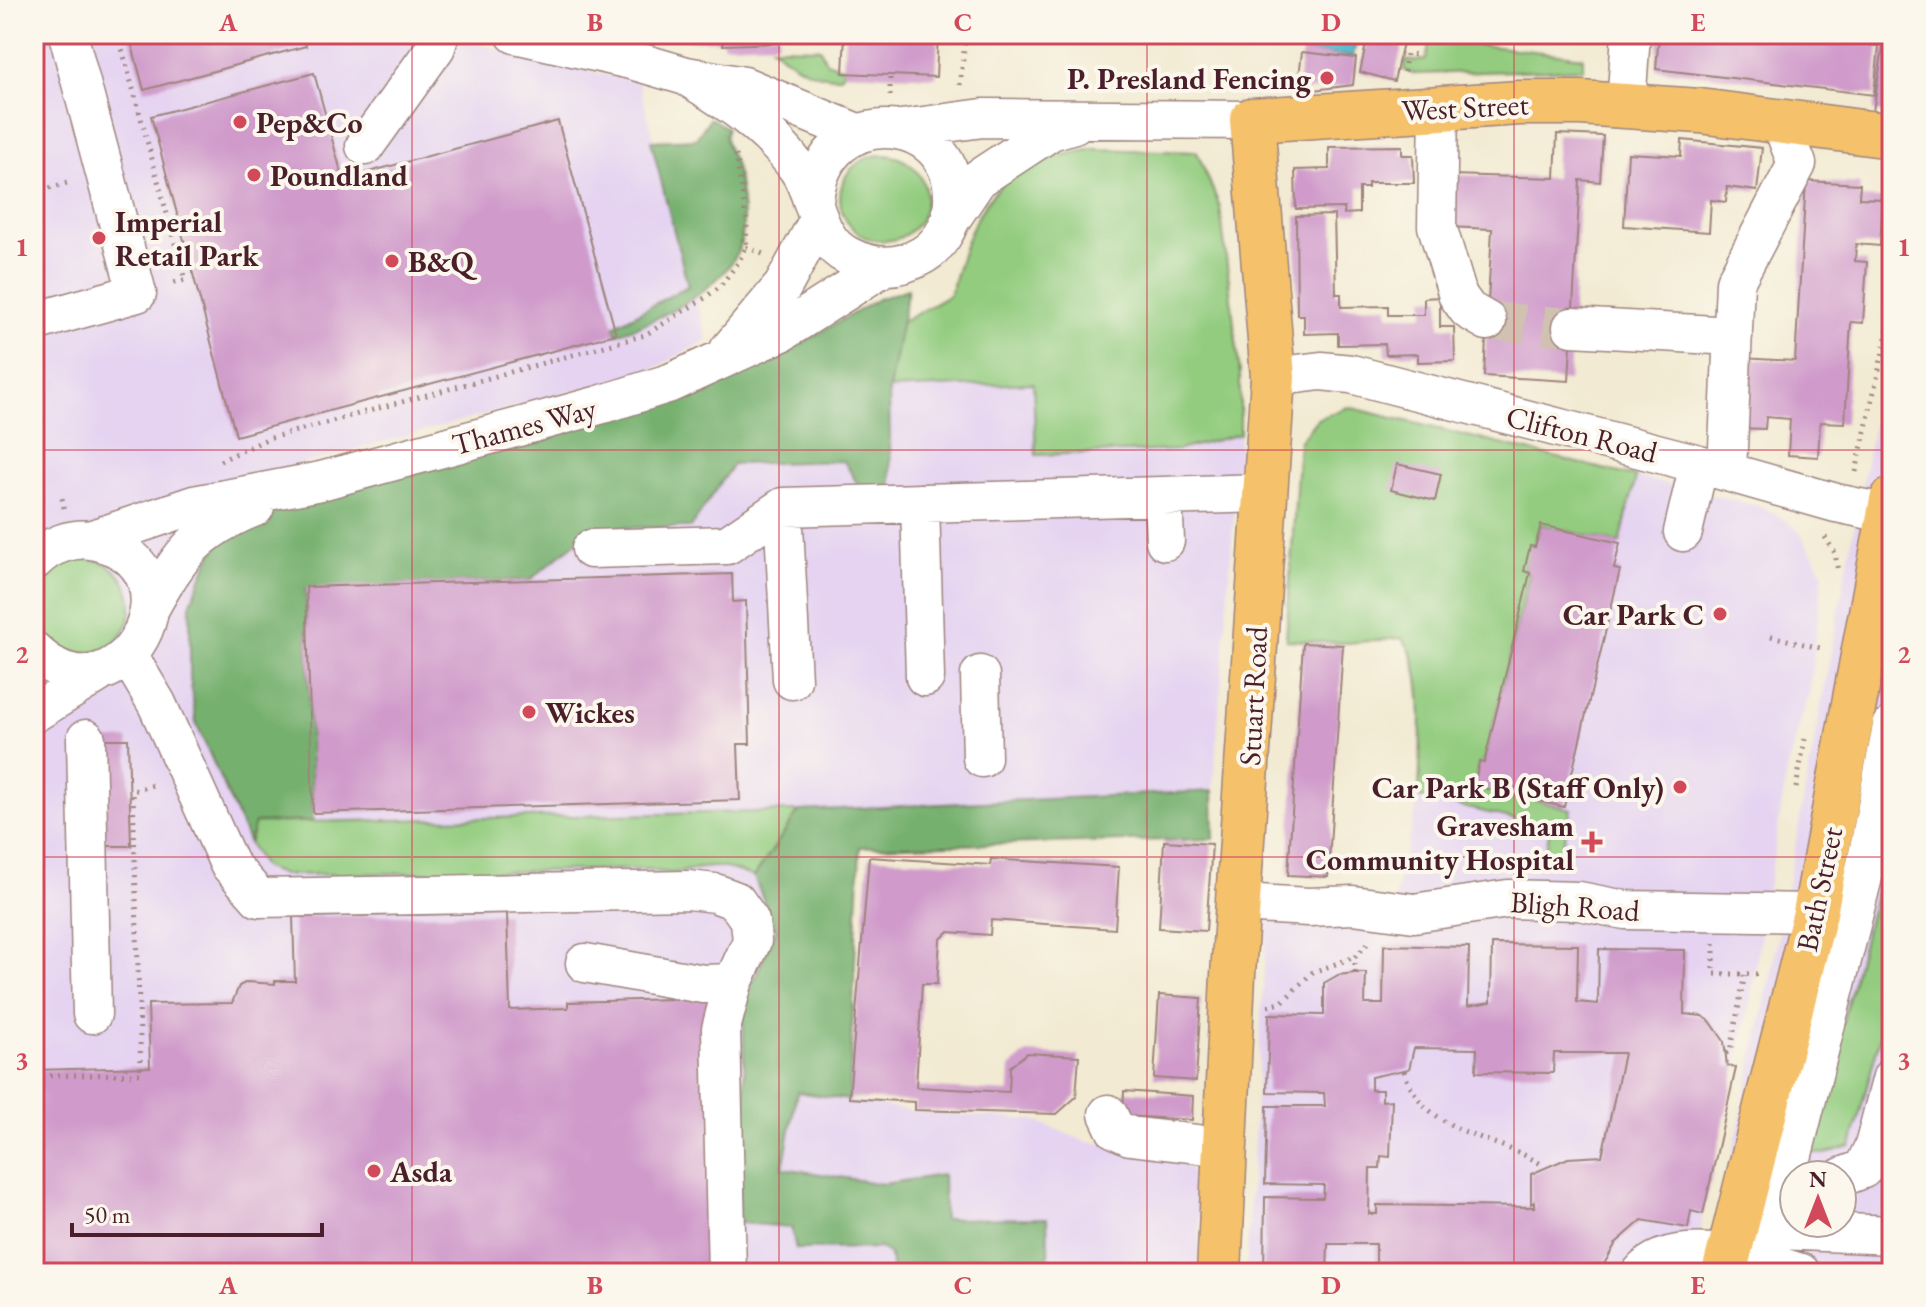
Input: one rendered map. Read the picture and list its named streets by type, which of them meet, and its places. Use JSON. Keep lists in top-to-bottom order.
{
  "streets": {
    "main road": ["West Street", "Stuart Road", "Bath Street"],
    "street": ["Thames Way", "Clifton Road", "Bligh Road"]
  },
  "crossings": [
    ["West Street", "Thames Way"],
    ["West Street", "Stuart Road"],
    ["Clifton Road", "Stuart Road"],
    ["Clifton Road", "Bath Street"],
    ["Stuart Road", "Bligh Road"],
    ["Bath Street", "Bligh Road"]
  ],
  "places": {
    "other": [
      "P. Presland Fencing",
      "Pep&Co",
      "Poundland",
      "Imperial Retail Park",
      "B&Q",
      "Car Park C",
      "Wickes",
      "Car Park B (Staff Only)",
      "Asda"
    ],
    "health": ["Gravesham Community Hospital"]
  },
  "scale_bar": "50 m",
  "north": "top",
  "grid": {
    "columns": [
      "A",
      "B",
      "C",
      "D",
      "E"
    ],
    "rows": ["1", "2", "3"]
  }
}
